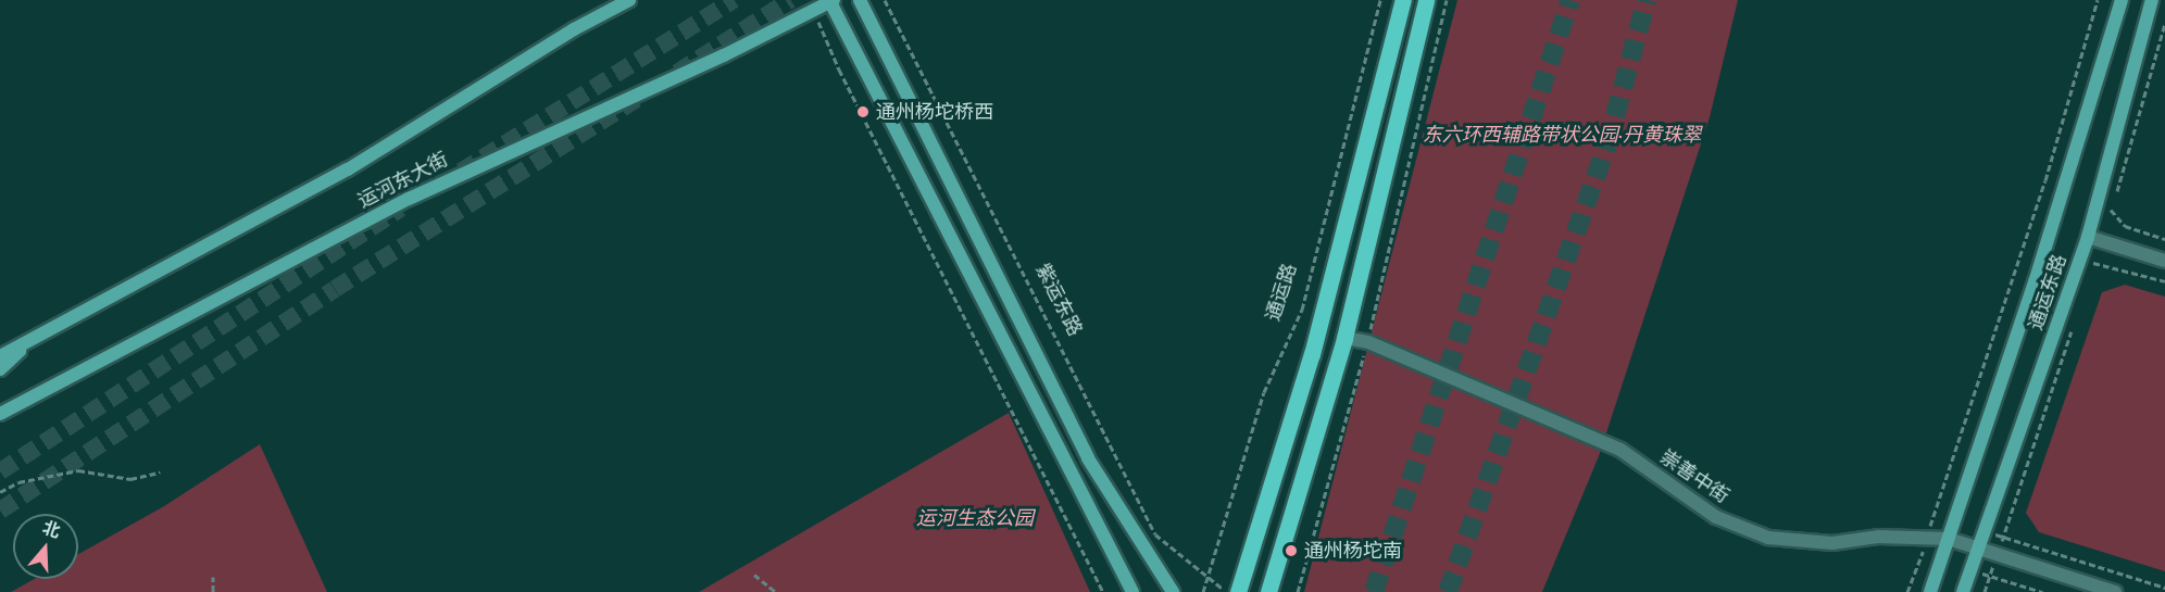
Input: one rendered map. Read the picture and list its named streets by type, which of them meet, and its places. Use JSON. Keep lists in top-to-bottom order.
{
  "streets": {
    "main road": ["运河东大街", "通运东路"],
    "street": ["崇善中街"],
    "path": ["通运路", "紫运东路"]
  },
  "crossings": [
    ["通运路", "紫运东路"],
    ["通运东路", "崇善中街"]
  ],
  "parks": ["东六环西辅路带状公园·丹黄珠翠", "运河生态公园"],
  "places": ["通州杨坨桥西", "通州杨坨南"],
  "north": "top"
}
